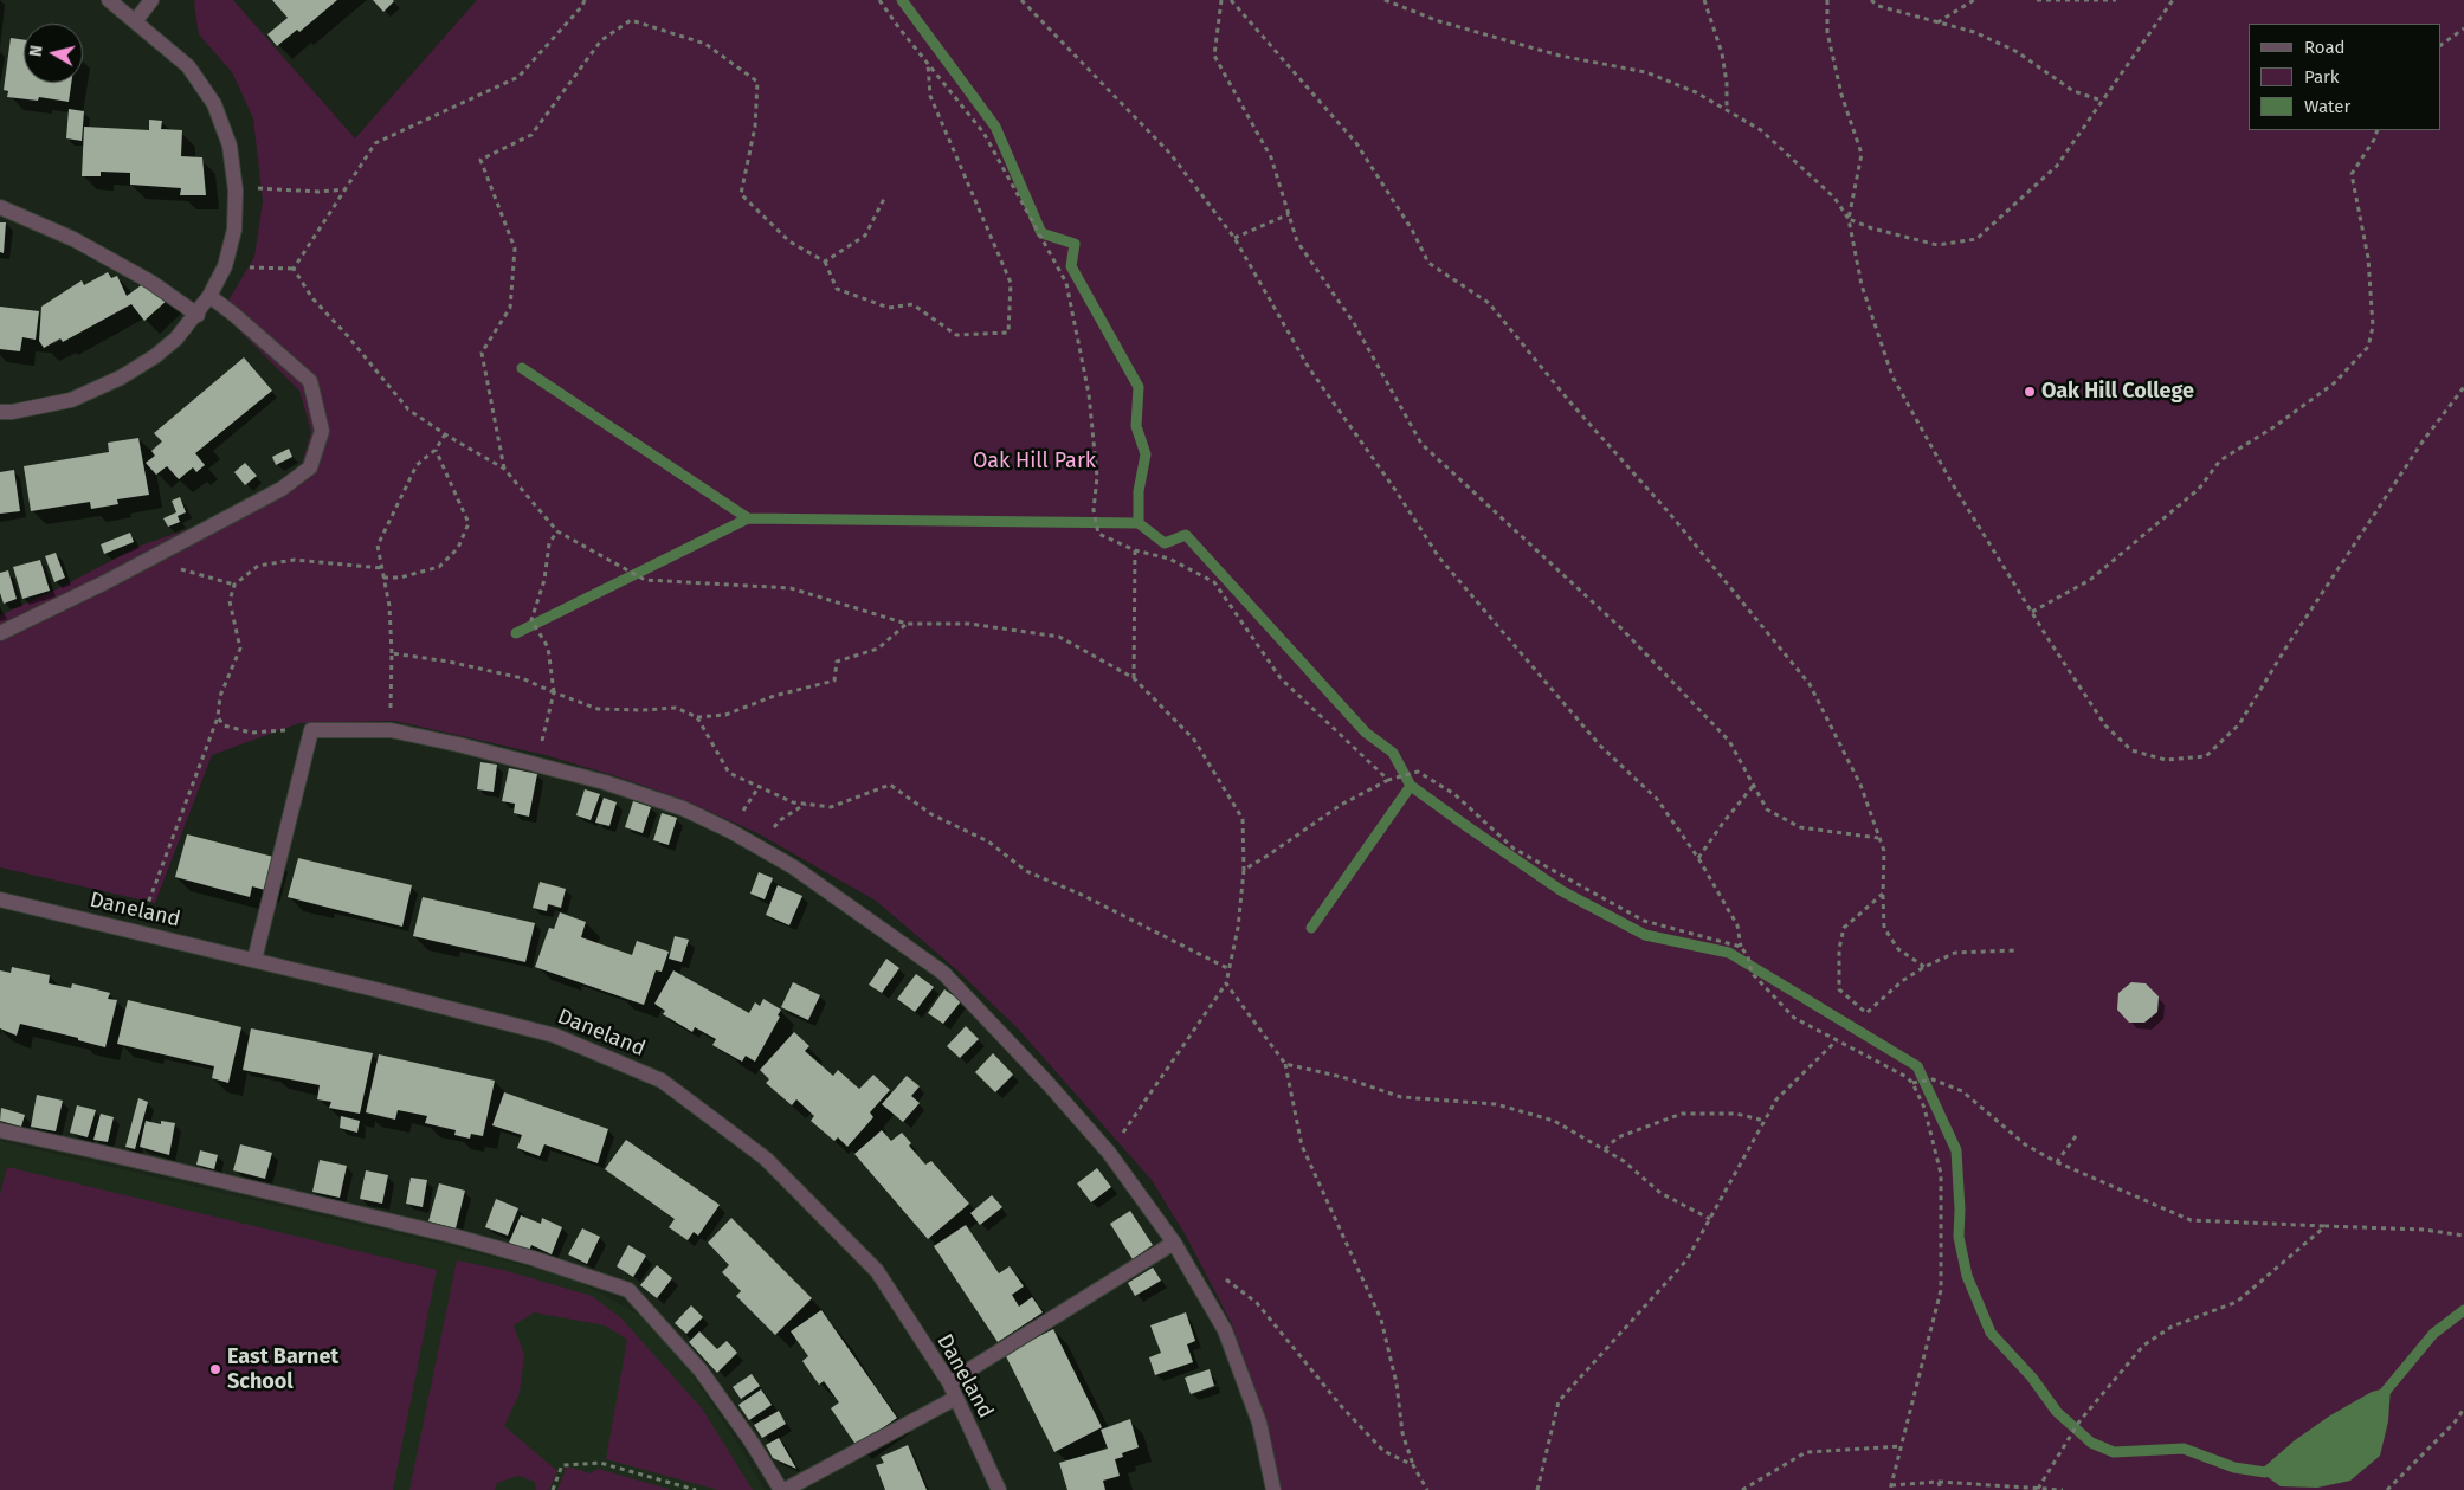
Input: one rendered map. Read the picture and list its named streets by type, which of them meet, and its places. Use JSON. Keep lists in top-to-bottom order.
{
  "streets": {
    "street": ["Daneland"]
  },
  "parks": ["Oak Hill Park"],
  "places": ["Oak Hill College", "East Barnet School"],
  "legend": ["Road", "Park", "Water"],
  "north": "left"
}
